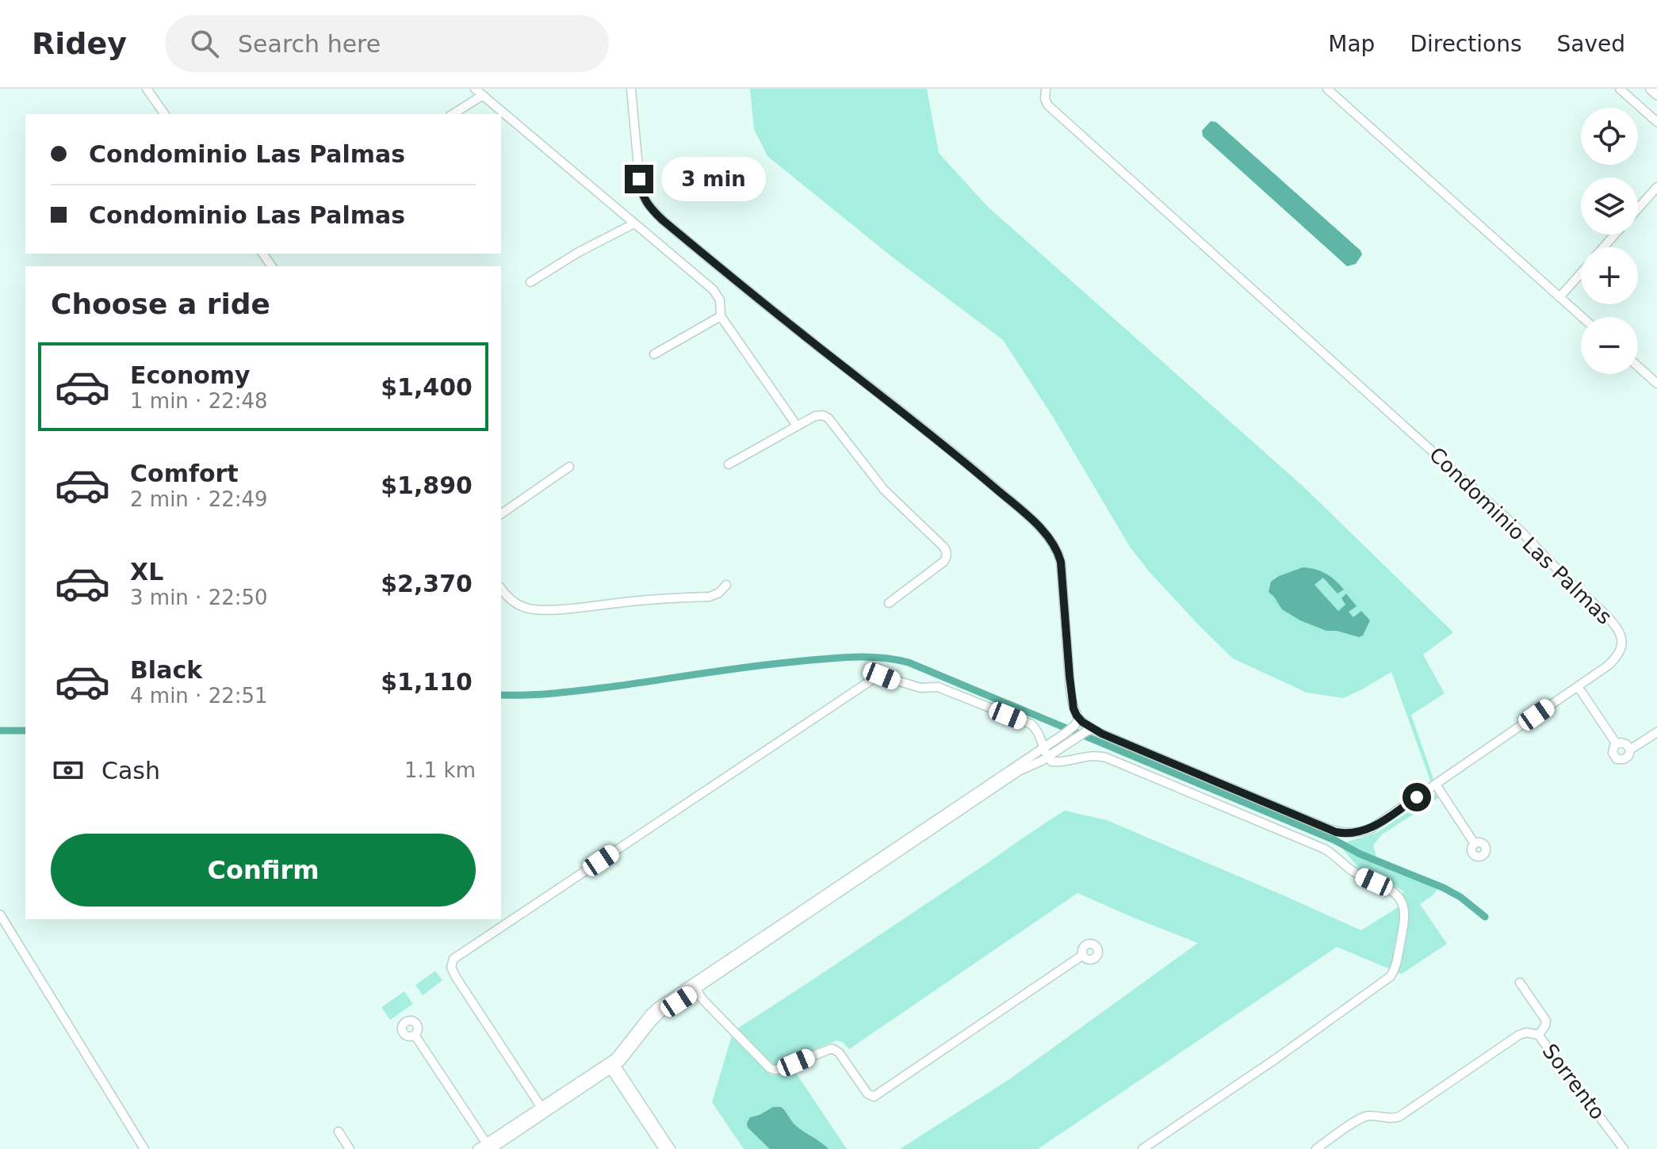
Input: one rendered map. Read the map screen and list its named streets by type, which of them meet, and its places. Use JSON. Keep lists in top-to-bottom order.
{
  "streets": {
    "street": ["Condominio Las Palmas", "Sorrento"]
  },
  "page": {
    "header": "Ridey",
    "search": "Search here",
    "nav": ["Map", "Directions", "Saved"],
    "map_buttons": ["+", "−"],
    "banner": ["Condominio Las Palmas", "Condominio Las Palmas"],
    "bubble": "3 min",
    "heading": "Choose a ride",
    "list": [
      {
        "name": "Economy",
        "note": "1 min · 22:48",
        "value": "$1,400"
      },
      {
        "name": "Comfort",
        "note": "2 min · 22:49",
        "value": "$1,890"
      },
      {
        "name": "XL",
        "note": "3 min · 22:50",
        "value": "$2,370"
      },
      {
        "name": "Black",
        "note": "4 min · 22:51",
        "value": "$1,110"
      }
    ],
    "pay": ["Cash", "1.1 km"],
    "buttons": "Confirm"
  }
}
